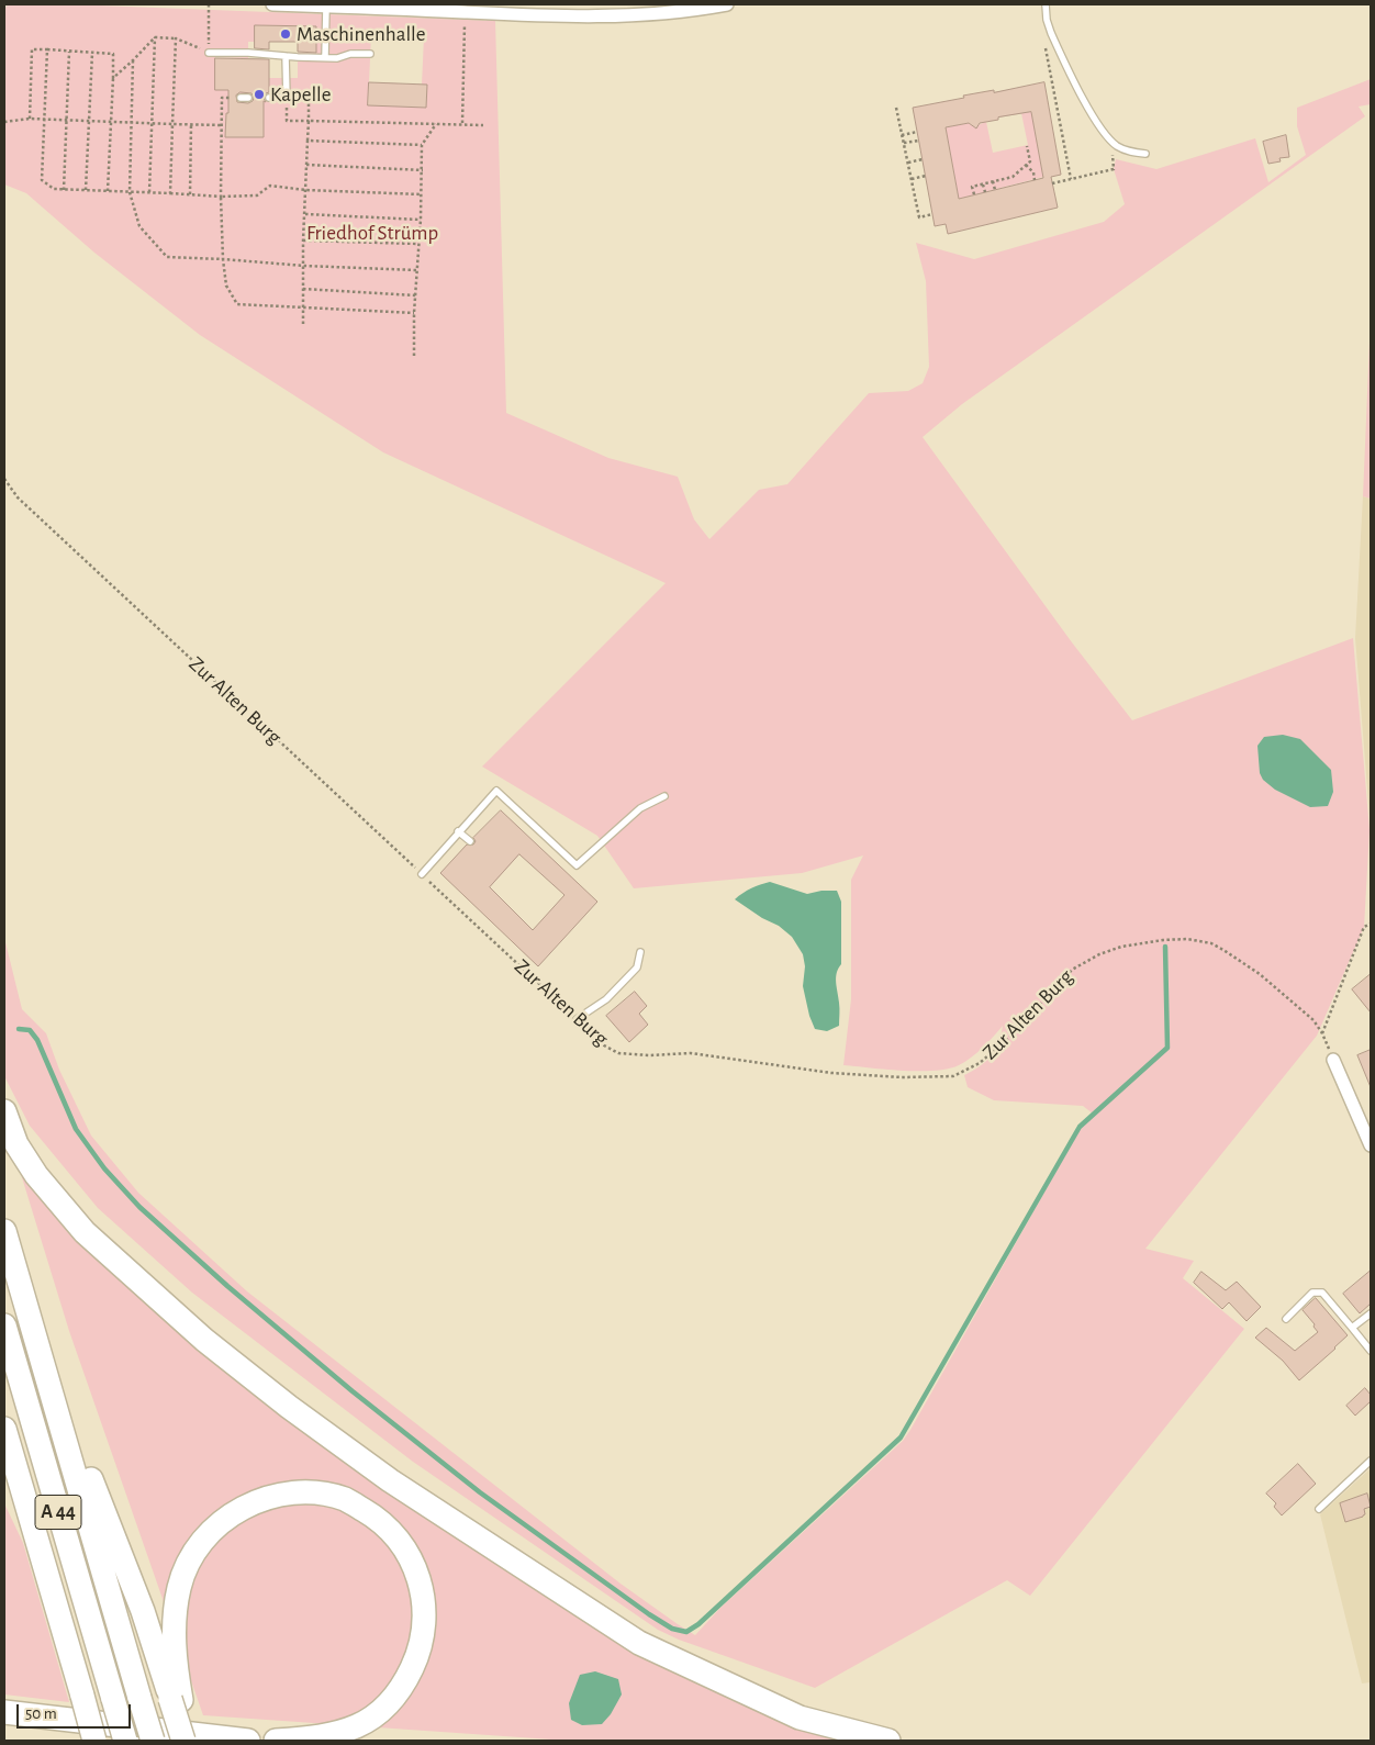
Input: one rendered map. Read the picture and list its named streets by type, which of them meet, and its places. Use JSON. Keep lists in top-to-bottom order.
{
  "streets": {
    "highway": ["A 44"],
    "path": ["Zur Alten Burg"]
  },
  "parks": ["Friedhof Strümp"],
  "places": ["Maschinenhalle", "Kapelle"],
  "scale_bar": "50 m"
}
